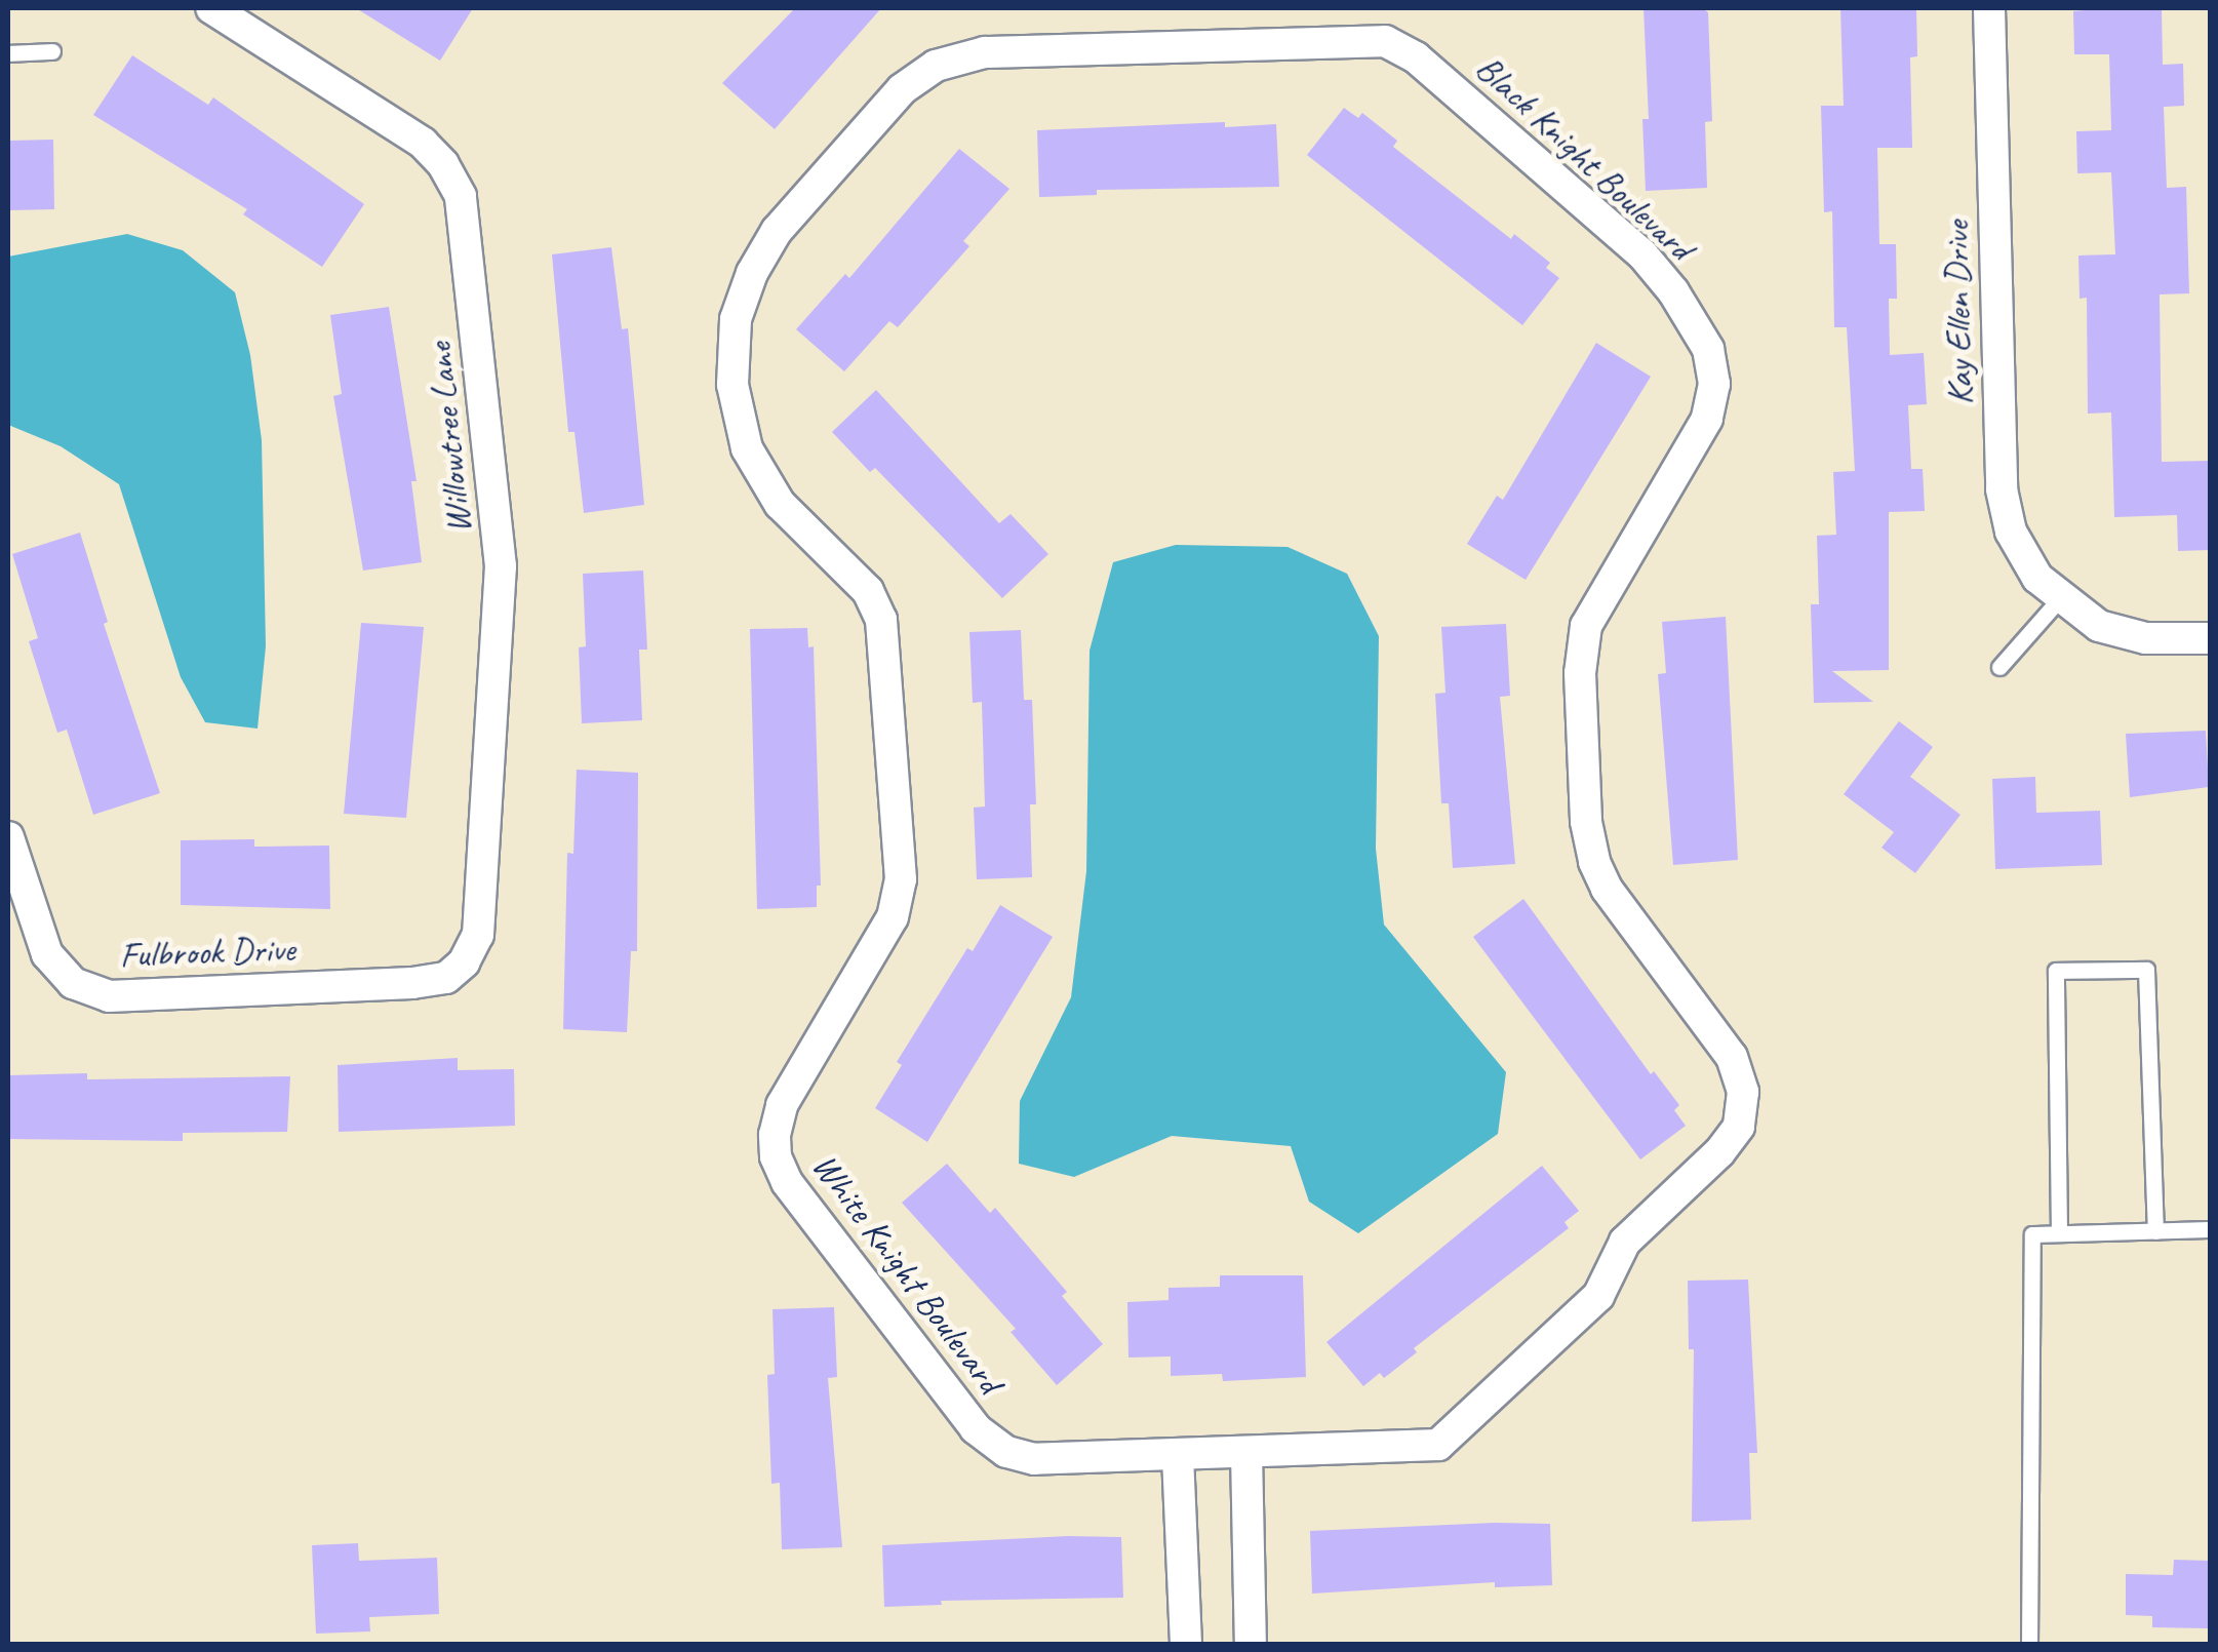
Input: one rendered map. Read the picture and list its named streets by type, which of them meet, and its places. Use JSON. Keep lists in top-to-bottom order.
{
  "streets": {
    "street": [
      "Black Knight Boulevard",
      "Kay Ellen Drive",
      "Willowtree Lane",
      "Fulbrook Drive",
      "White Knight Boulevard"
    ]
  },
  "crossings": [
    ["Black Knight Boulevard", "White Knight Boulevard"],
    ["Willowtree Lane", "Fulbrook Drive"]
  ]
}
